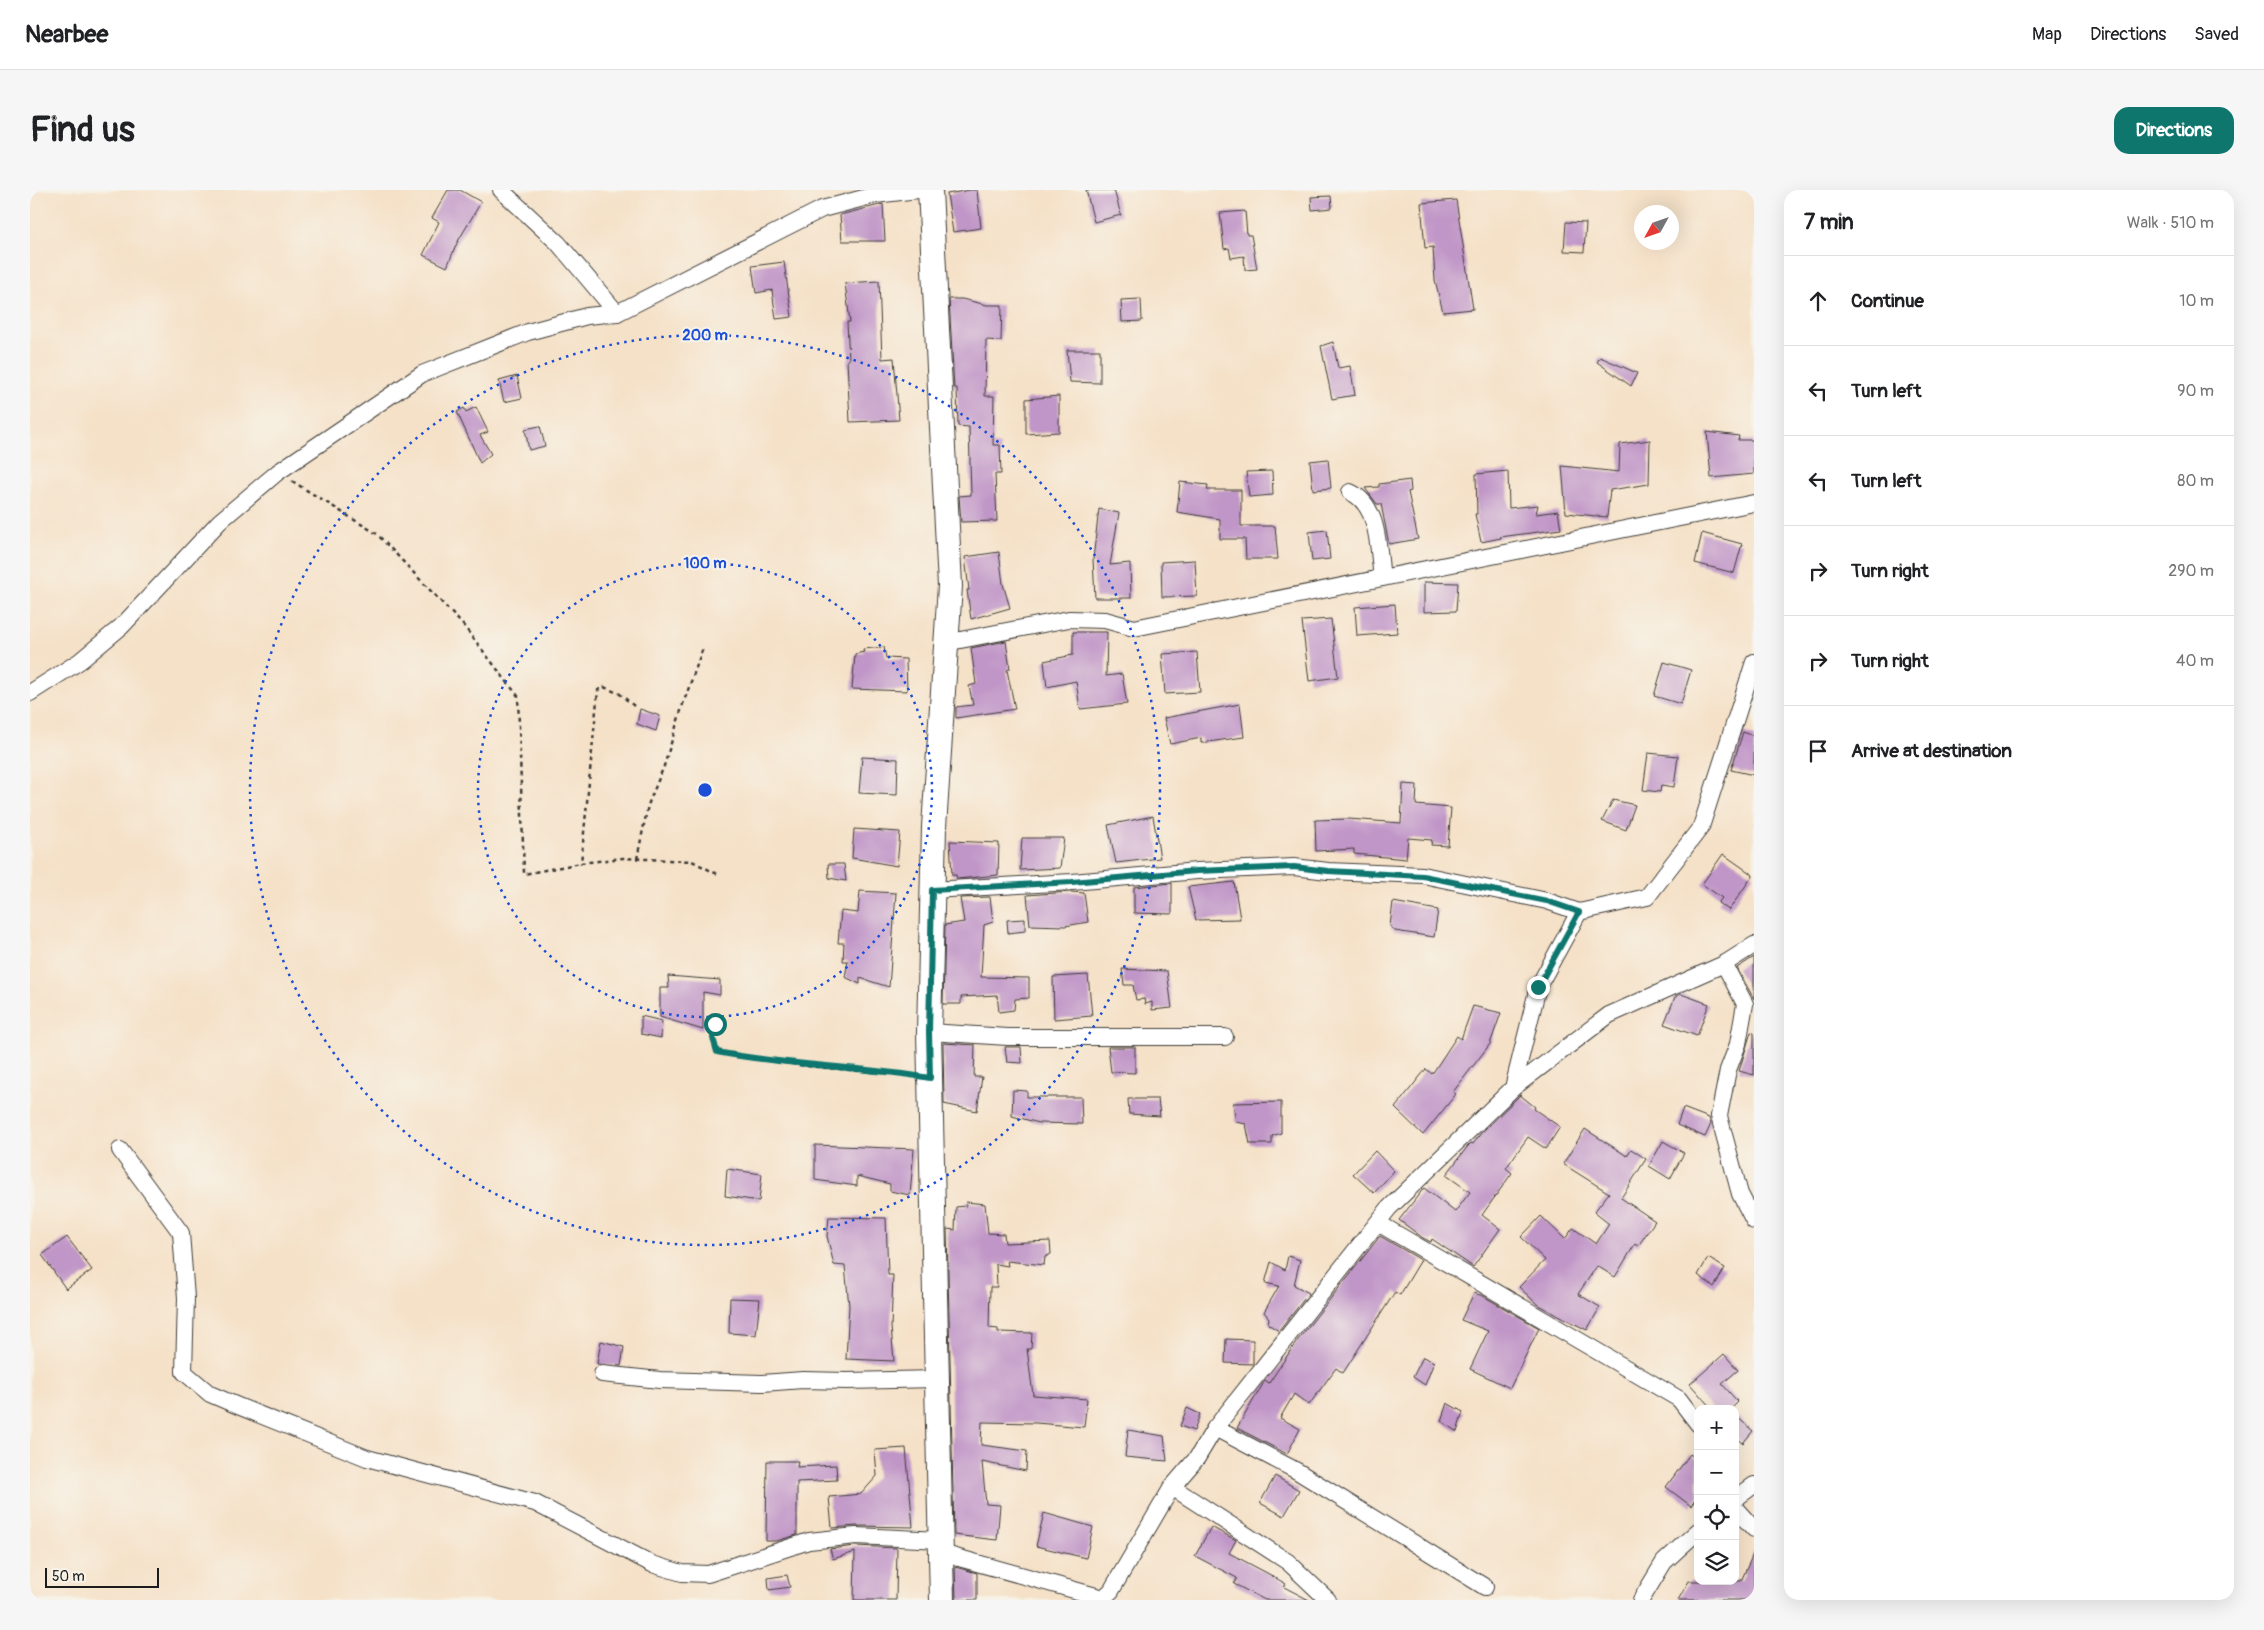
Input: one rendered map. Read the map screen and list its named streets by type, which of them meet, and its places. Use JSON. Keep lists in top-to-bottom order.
{
  "scale_bar": "50 m",
  "north": "bottom left",
  "page": {
    "header": "Nearbee",
    "nav": ["Map", "Directions", "Saved"],
    "buttons": "Directions",
    "title": "Find us",
    "heading": ["7 min", "Walk · 510 m"],
    "list": [
      ["Continue", "10 m"],
      ["Turn left", "90 m"],
      ["Turn left", "80 m"],
      ["Turn right", "290 m"],
      ["Turn right", "40 m"],
      "Arrive at destination"
    ],
    "map_buttons": ["+", "−"],
    "scale": "50 m"
  },
  "rings": ["200 m", "100 m"]
}
